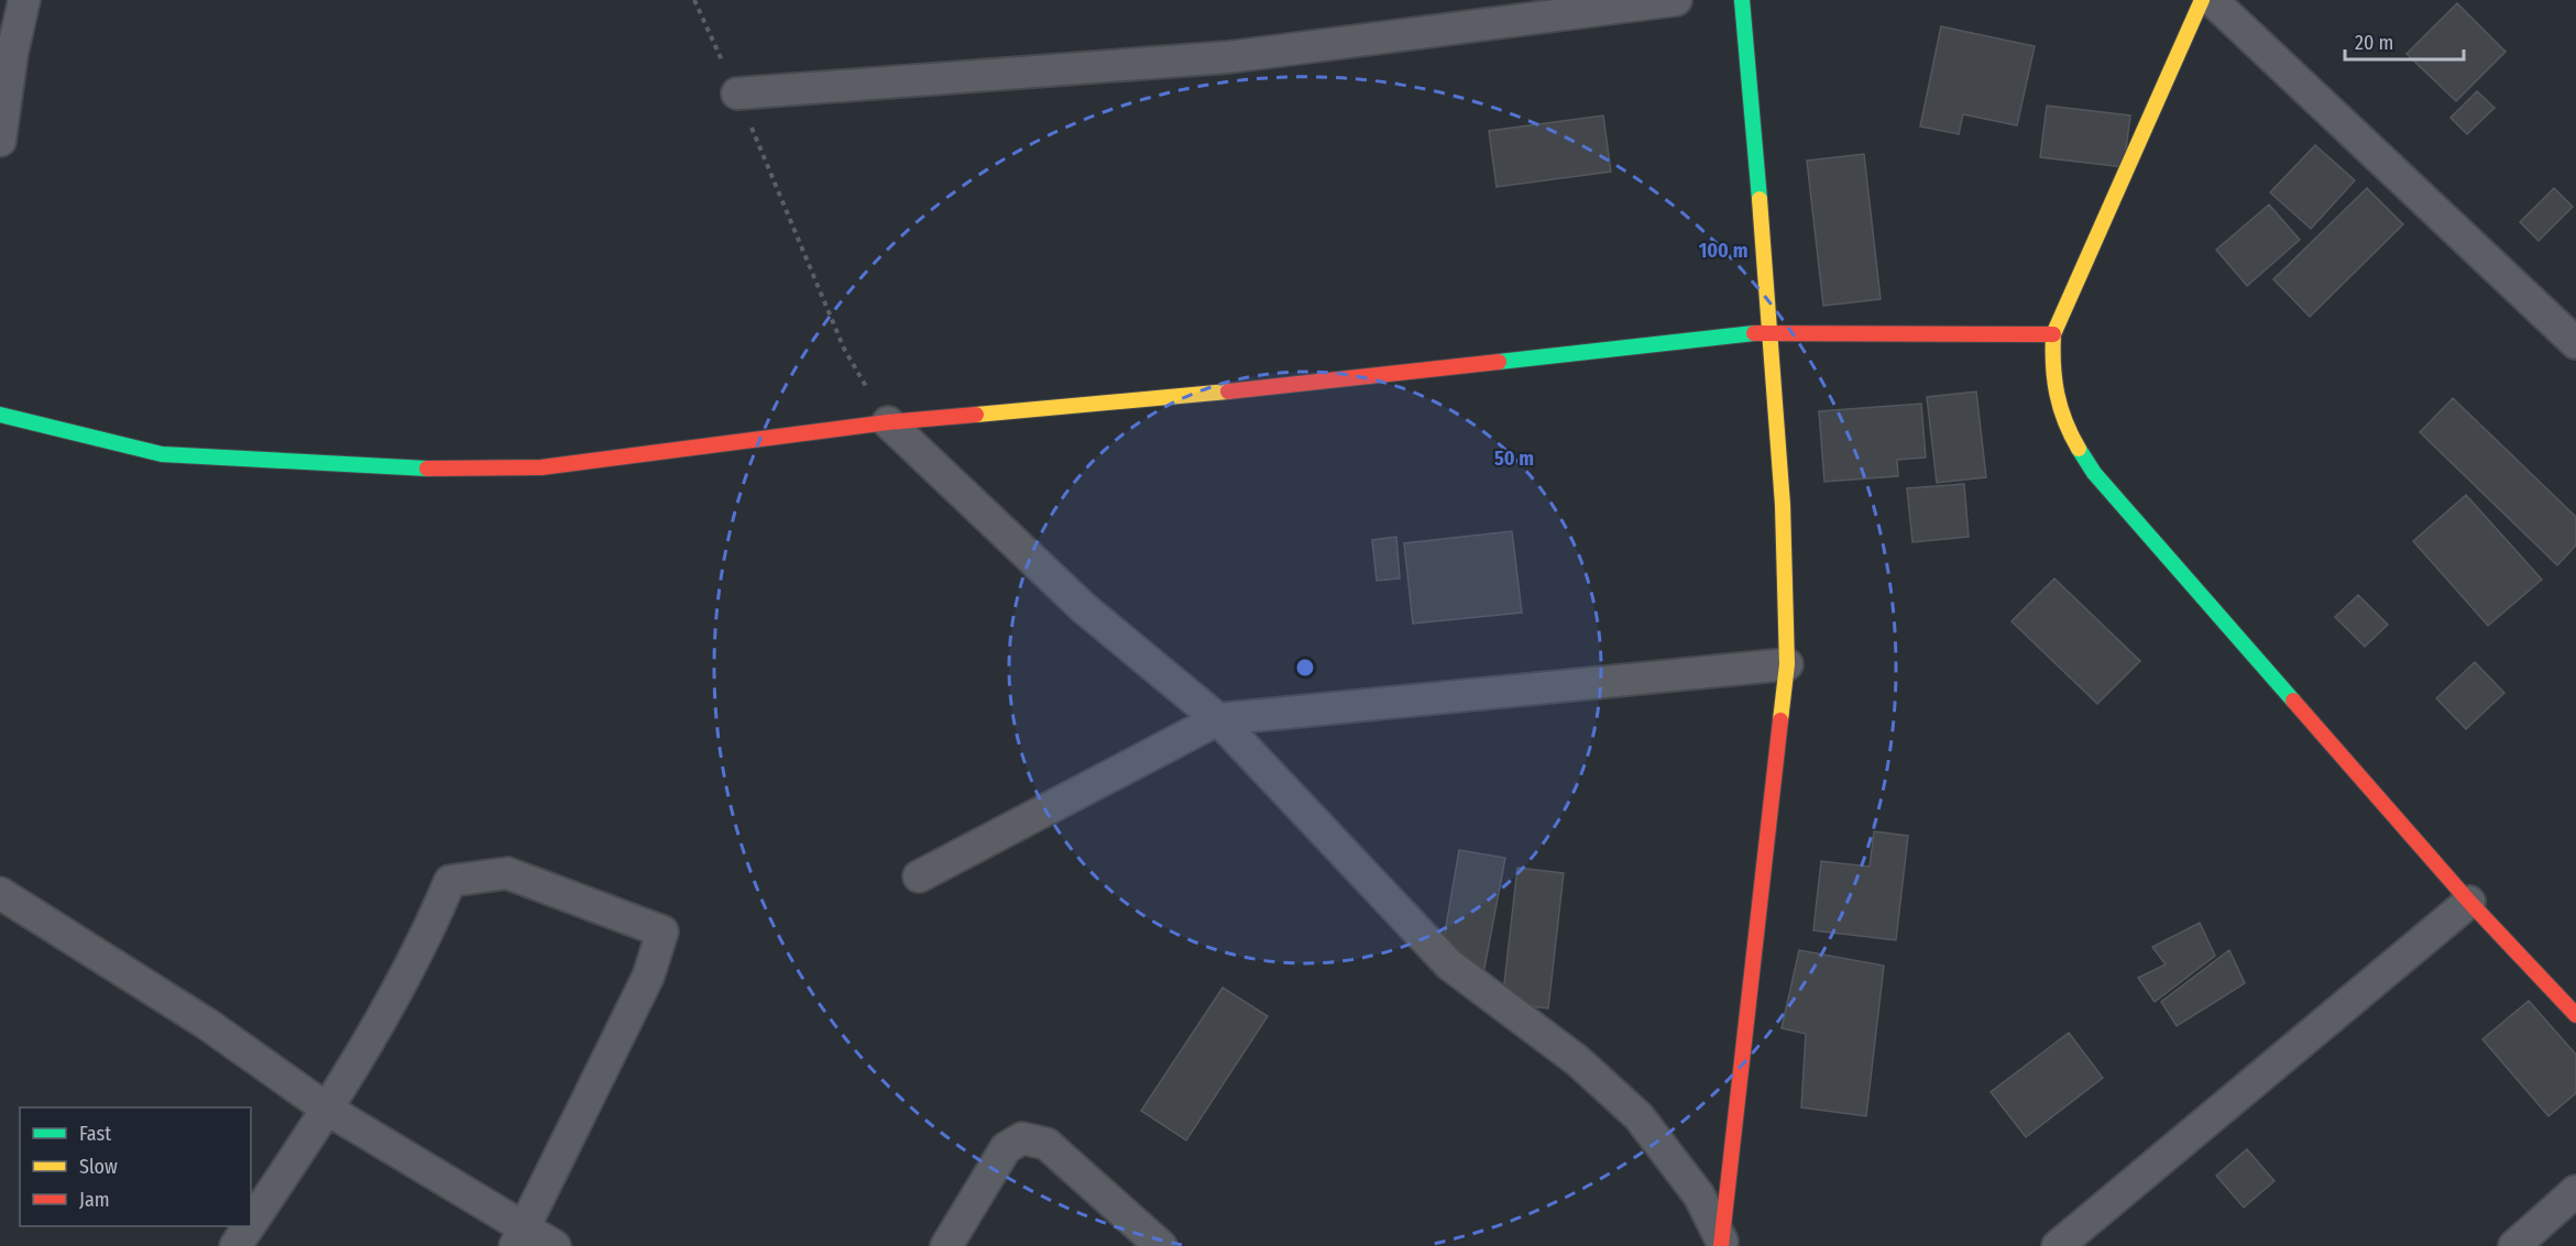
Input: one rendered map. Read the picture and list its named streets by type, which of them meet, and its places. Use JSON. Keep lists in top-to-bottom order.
{
  "legend": ["Fast", "Slow", "Jam"],
  "scale_bar": "20 m",
  "rings": ["100 m", "50 m"]
}
